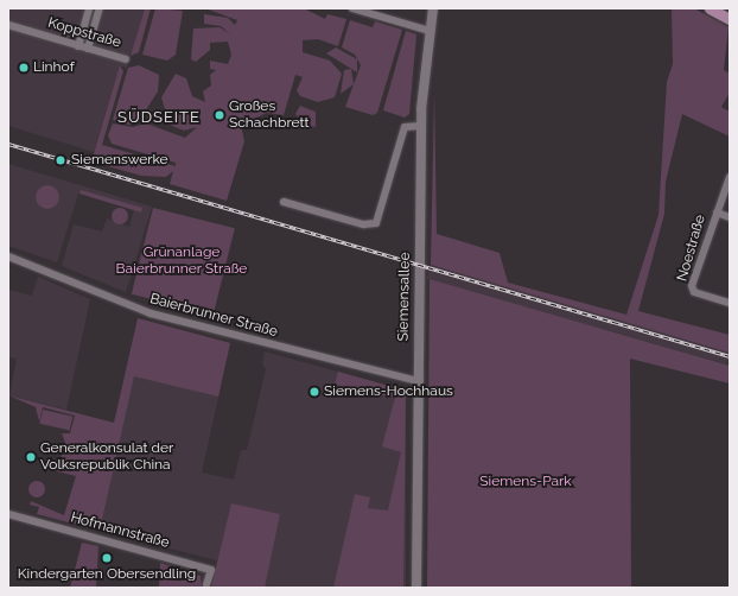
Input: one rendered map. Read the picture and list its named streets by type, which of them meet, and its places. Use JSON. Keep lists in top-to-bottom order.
{
  "streets": {
    "main road": ["Siemensallee"],
    "street": [
      "Koppstraße",
      "Noestraße",
      "Baierbrunner Straße",
      "Hofmannstraße"
    ]
  },
  "crossings": [
    ["Siemensallee", "Baierbrunner Straße"]
  ],
  "districts": ["SÜDSEITE"],
  "parks": ["Grünanlage Baierbrunner Straße", "Siemens-Park"],
  "places": [
    "Linhof",
    "Großes Schachbrett",
    "Siemenswerke",
    "Siemens-Hochhaus",
    "Generalkonsulat der Volksrepublik China",
    "Kindergarten Obersendling"
  ]
}
